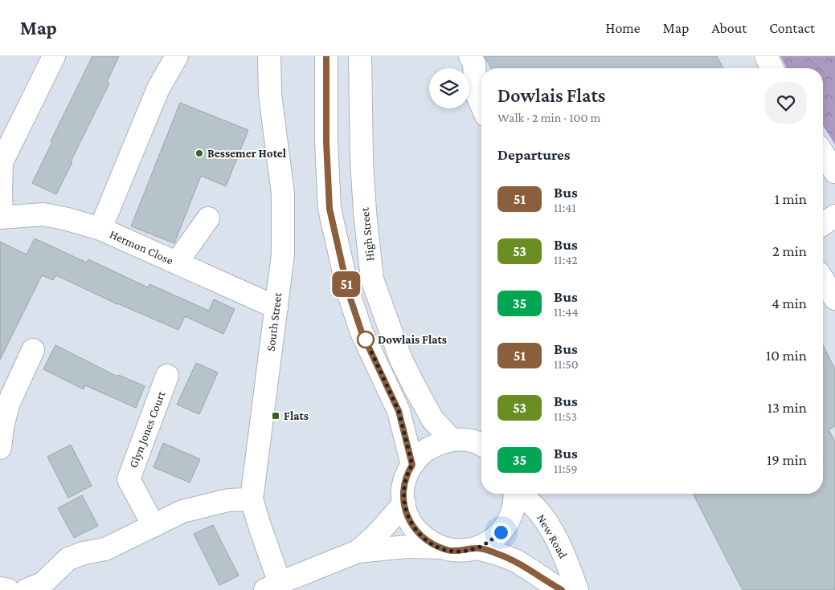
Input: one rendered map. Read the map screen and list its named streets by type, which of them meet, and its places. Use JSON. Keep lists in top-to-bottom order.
{
  "streets": {
    "street": [
      "High Street",
      "Hermon Close",
      "South Street",
      "Glyn Jones Court",
      "New Road"
    ]
  },
  "crossings": [
    ["Hermon Close", "South Street"]
  ],
  "places": {
    "other": ["Bessemer Hotel", "Dowlais Flats"],
    "transit": ["Flats"]
  },
  "lines": ["bus line 51"],
  "page": {
    "header": "Map",
    "nav": [
      "Home",
      "Map",
      "About",
      "Contact"
    ],
    "on_map": "51",
    "heading": [
      ["Dowlais Flats", "Walk · 2 min · 100 m"],
      "Departures"
    ],
    "list": [
      {
        "mark": "51",
        "name": "Bus",
        "note": "11:41",
        "value": "1 min"
      },
      {
        "mark": "53",
        "name": "Bus",
        "note": "11:42",
        "value": "2 min"
      },
      {
        "mark": "35",
        "name": "Bus",
        "note": "11:44",
        "value": "4 min"
      },
      {
        "mark": "51",
        "name": "Bus",
        "note": "11:50",
        "value": "10 min"
      },
      {
        "mark": "53",
        "name": "Bus",
        "note": "11:53",
        "value": "13 min"
      },
      {
        "mark": "35",
        "name": "Bus",
        "note": "11:59",
        "value": "19 min"
      }
    ]
  }
}
